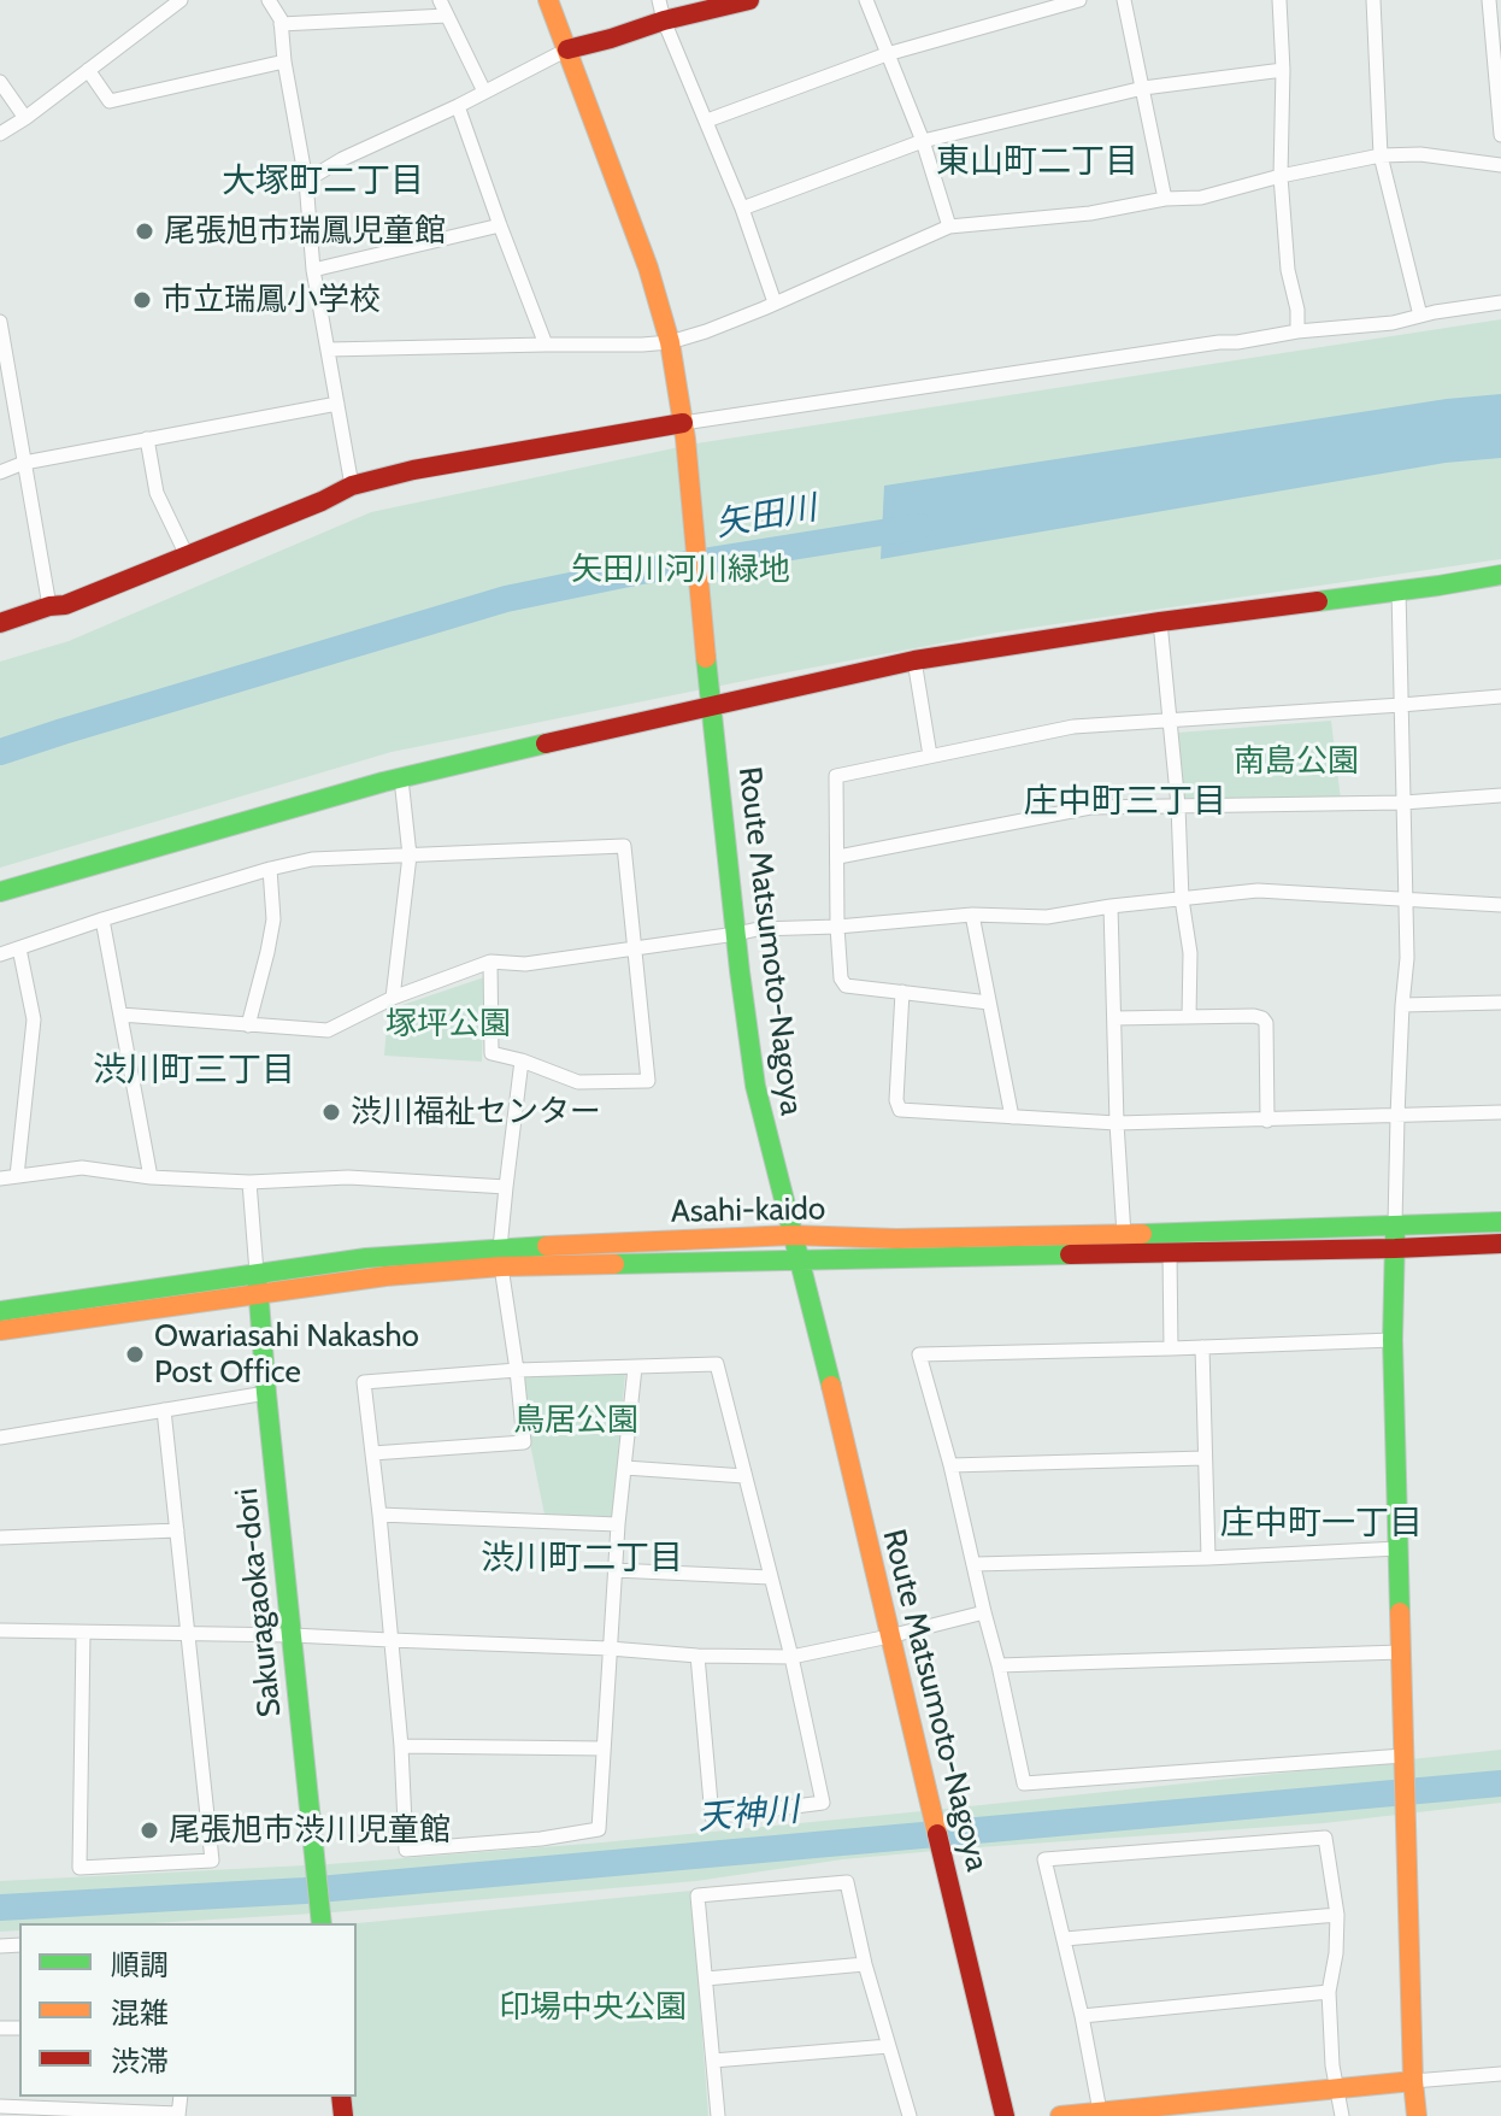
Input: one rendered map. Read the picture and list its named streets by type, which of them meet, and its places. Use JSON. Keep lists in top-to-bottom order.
{
  "streets": {
    "street": ["Route Matsumoto-Nagoya", "Asahi-kaido", "Sakuragaoka-dori"]
  },
  "crossings": [
    ["Route Matsumoto-Nagoya", "Asahi-kaido"],
    ["Asahi-kaido", "Sakuragaoka-dori"]
  ],
  "districts": [
    "東山町二丁目",
    "大塚町二丁目",
    "庄中町三丁目",
    "渋川町三丁目",
    "庄中町一丁目",
    "渋川町二丁目"
  ],
  "water": ["矢田川", "天神川"],
  "parks": [
    "矢田川河川緑地",
    "南島公園",
    "塚坪公園",
    "鳥居公園",
    "印場中央公園"
  ],
  "places": [
    "尾張旭市瑞鳳児童館",
    "市立瑞鳳小学校",
    "渋川福祉センター",
    "Owariasahi Nakasho Post Office",
    "尾張旭市渋川児童館"
  ],
  "legend": ["順調", "混雑", "渋滞"]
}
